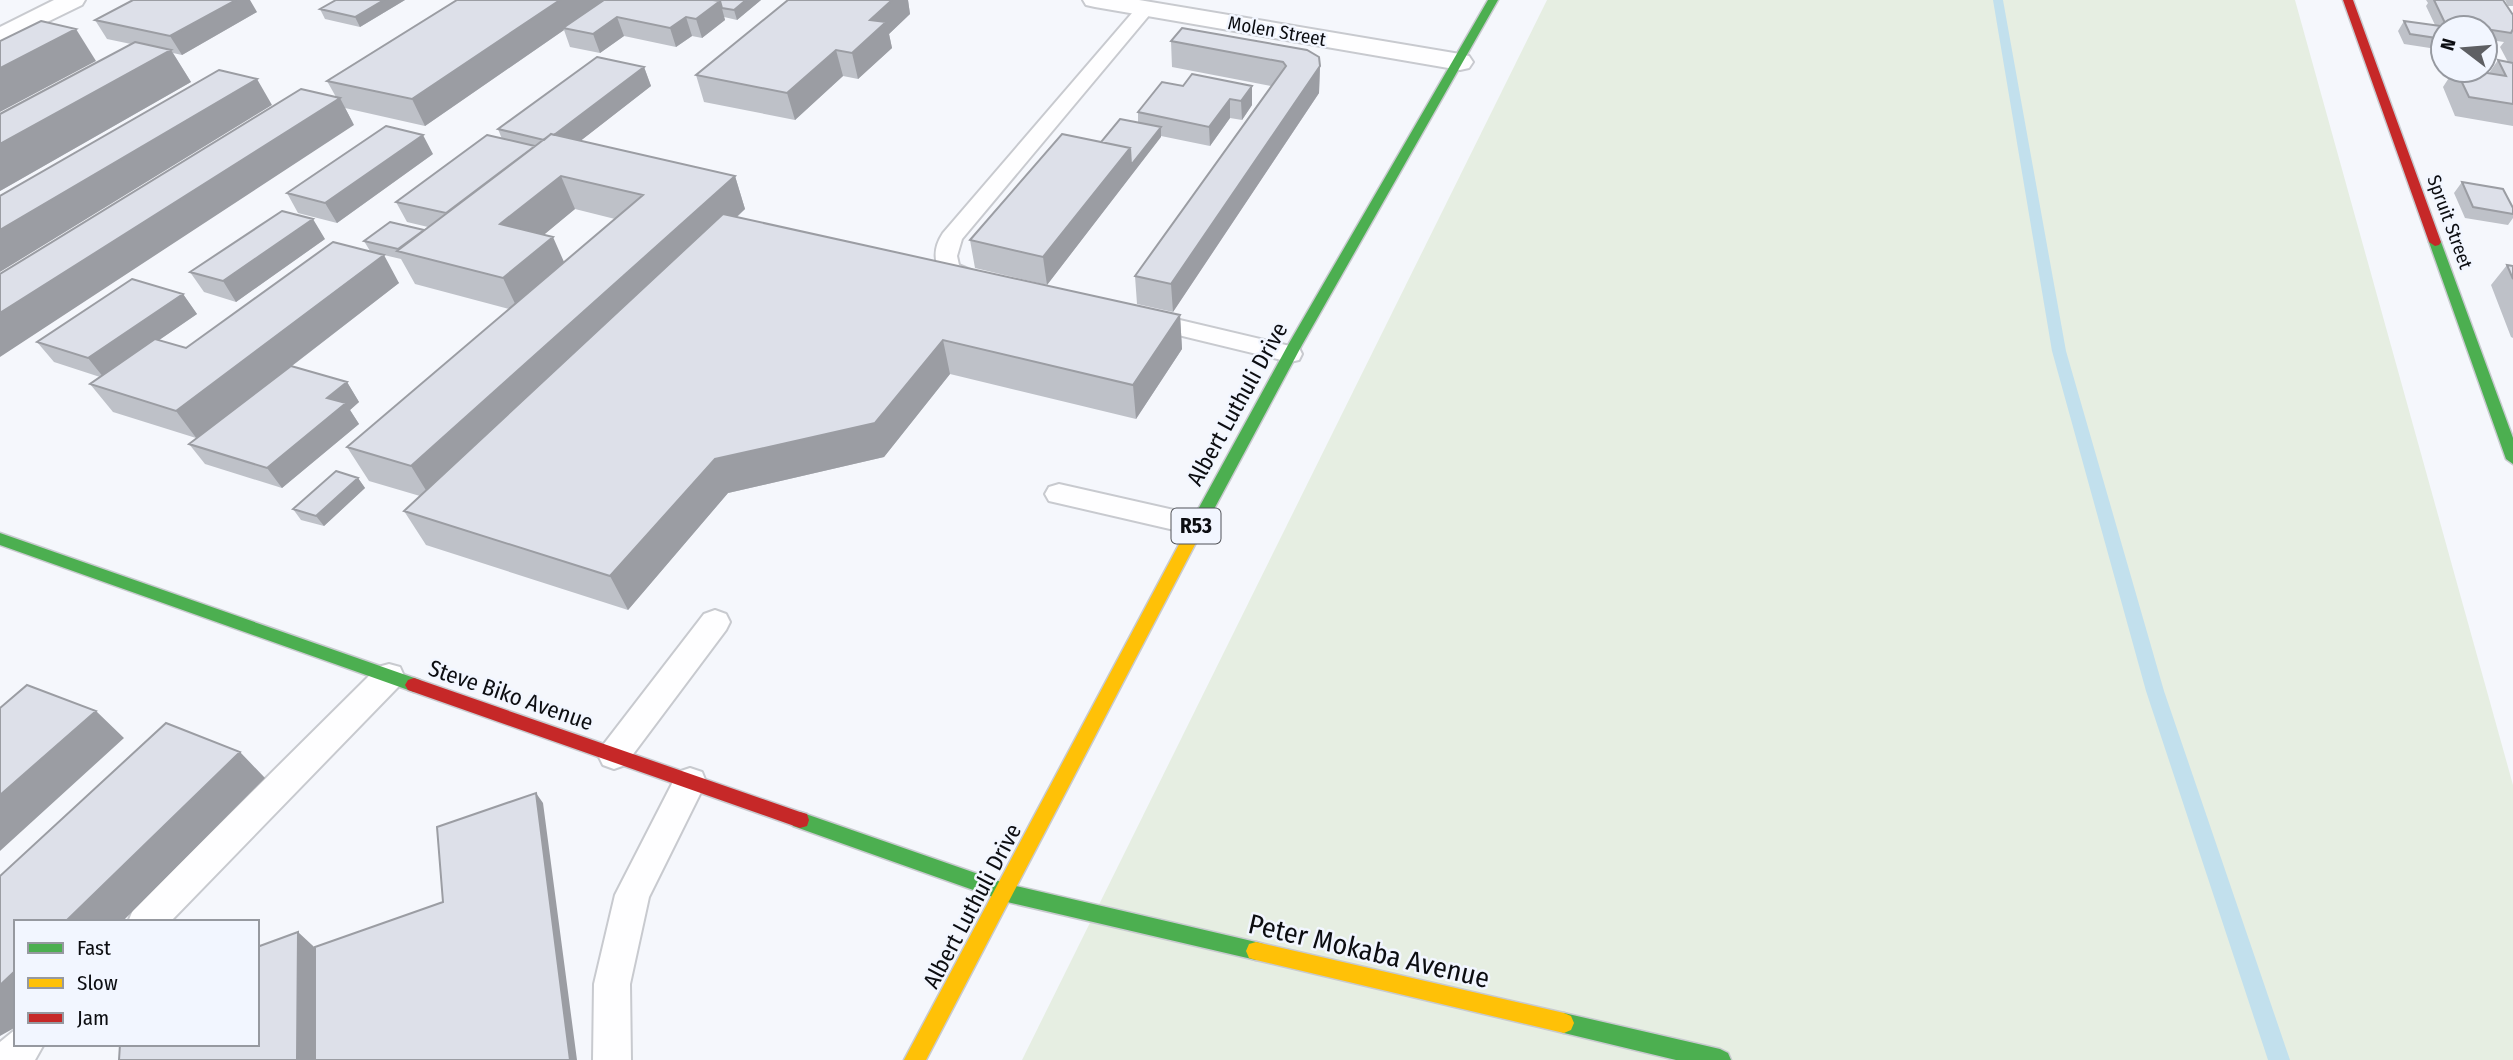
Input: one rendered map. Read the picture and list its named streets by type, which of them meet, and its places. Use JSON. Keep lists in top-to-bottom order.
{
  "streets": {
    "street": [
      "Molen Street",
      "Spruit Street",
      "Albert Luthuli Drive",
      "R53",
      "Steve Biko Avenue",
      "Peter Mokaba Avenue"
    ]
  },
  "crossings": [
    ["Molen Street", "Albert Luthuli Drive"],
    ["Albert Luthuli Drive", "Steve Biko Avenue"],
    ["Albert Luthuli Drive", "Peter Mokaba Avenue"],
    ["Steve Biko Avenue", "Peter Mokaba Avenue"]
  ],
  "legend": ["Fast", "Slow", "Jam"],
  "north": "left"
}
